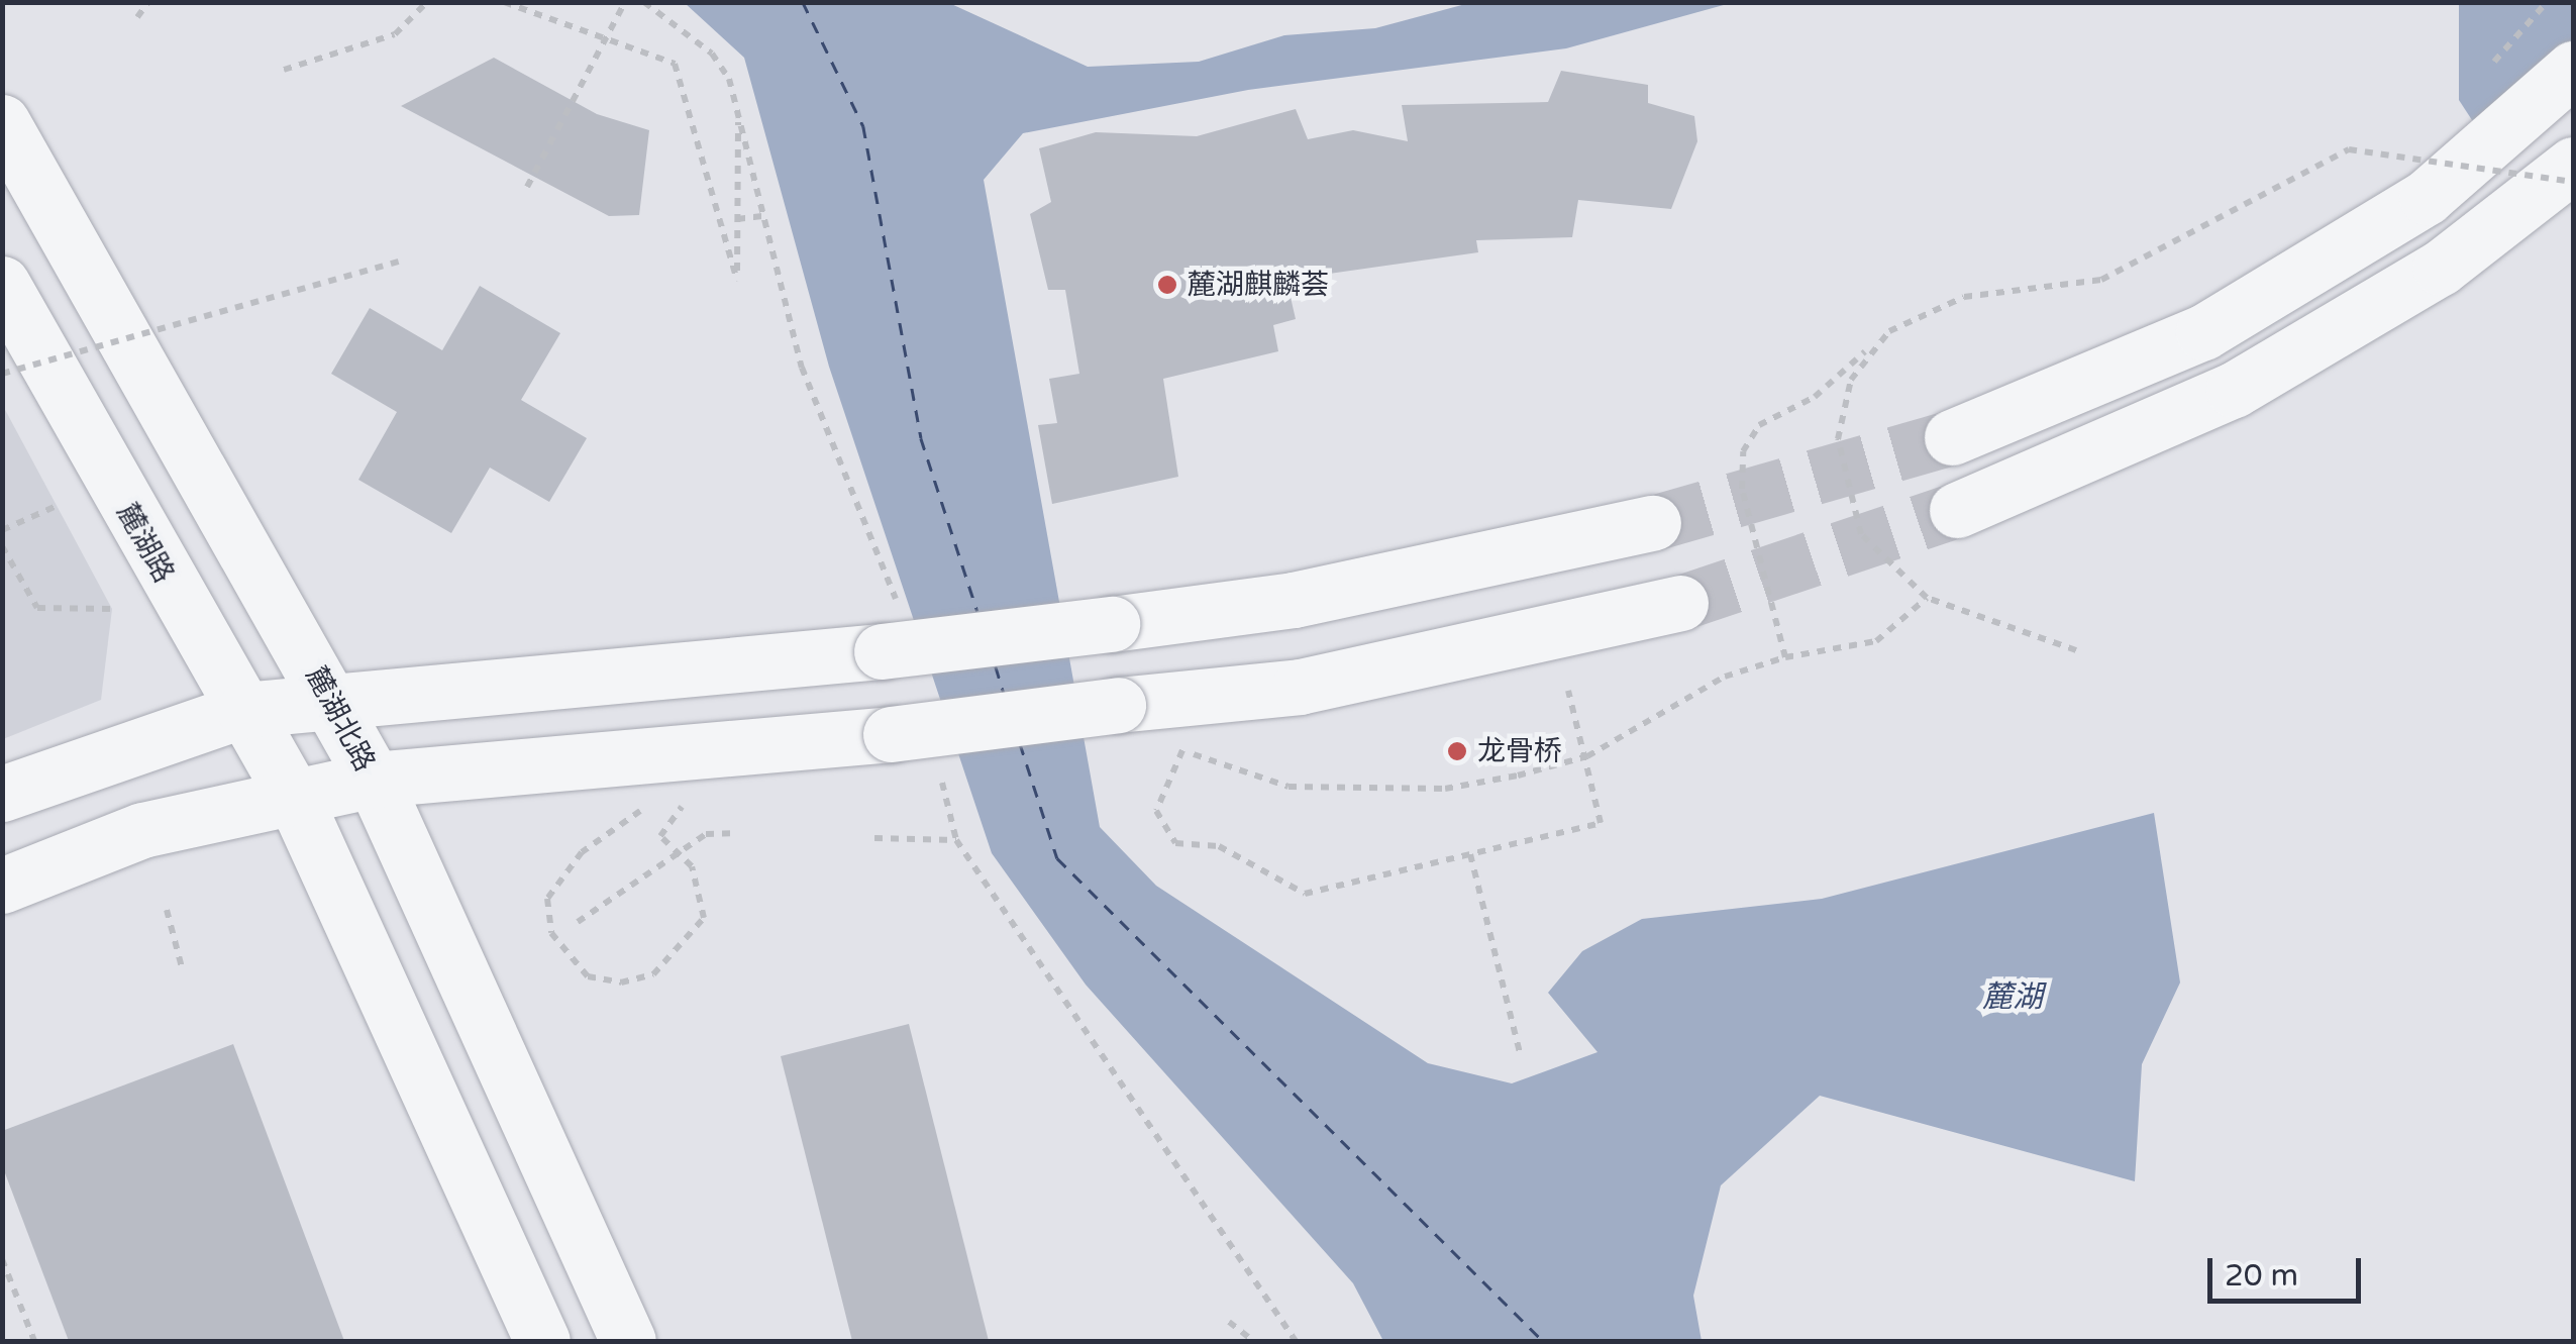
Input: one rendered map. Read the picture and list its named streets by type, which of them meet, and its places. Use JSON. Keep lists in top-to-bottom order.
{
  "streets": {
    "street": ["麓湖路", "麓湖北路"]
  },
  "water": ["麓湖"],
  "places": ["麓湖麒麟荟", "龙骨桥"],
  "scale_bar": "20 m"
}
